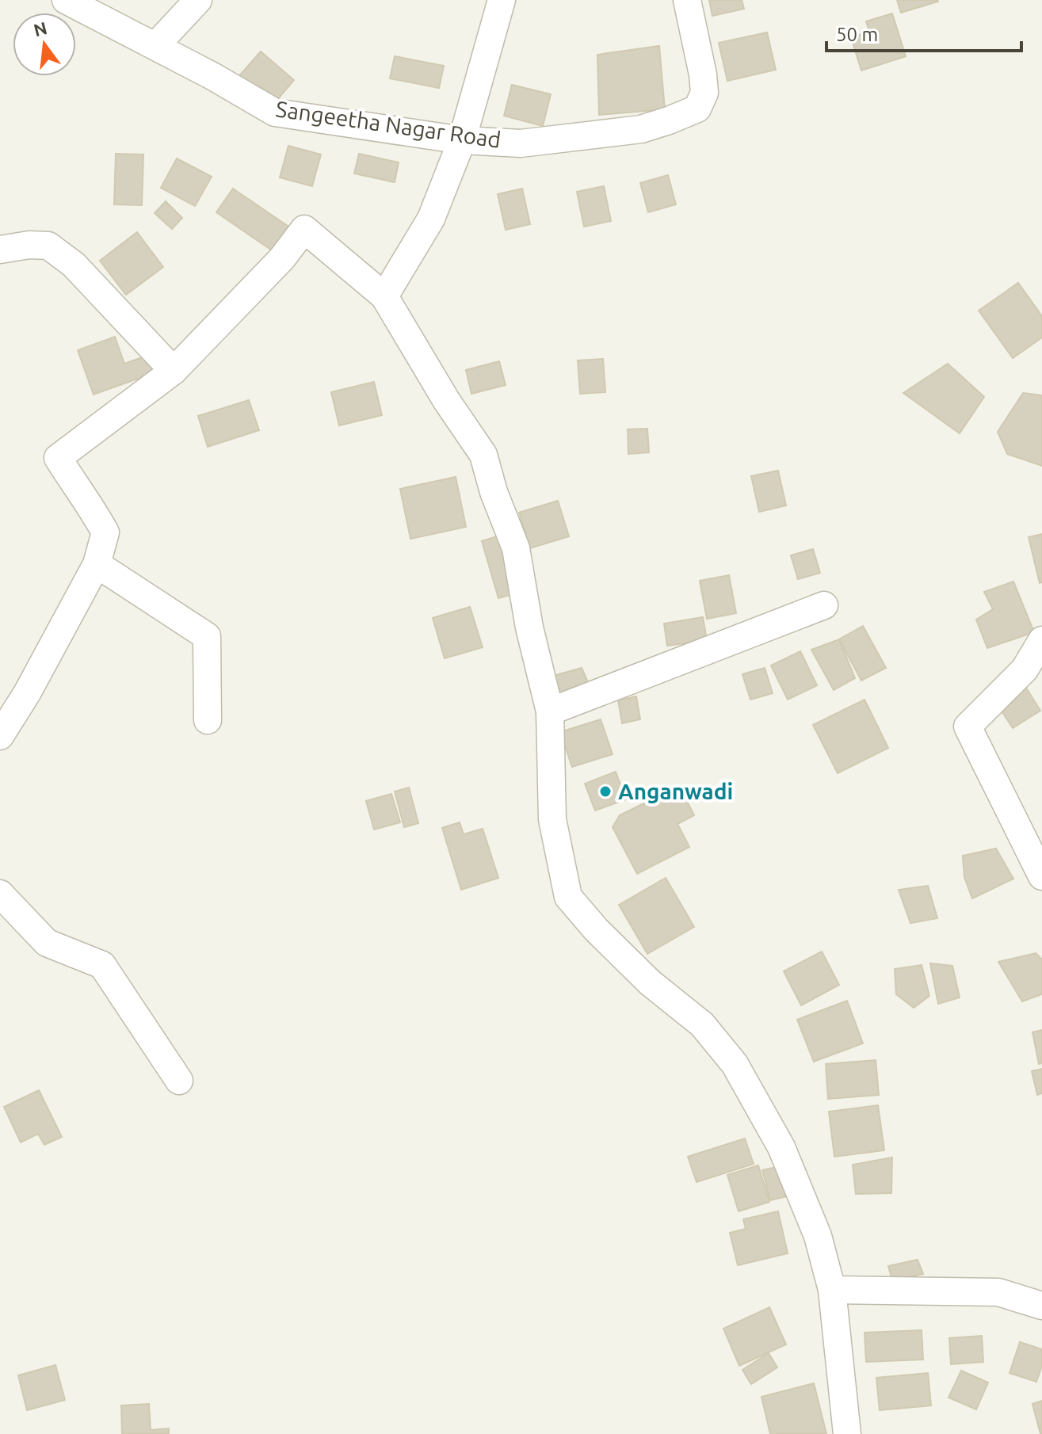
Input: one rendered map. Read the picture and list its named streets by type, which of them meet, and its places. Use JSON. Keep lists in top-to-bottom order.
{
  "streets": {
    "street": ["Sangeetha Nagar Road"]
  },
  "places": ["Anganwadi"],
  "scale_bar": "50 m",
  "north": "top"
}
